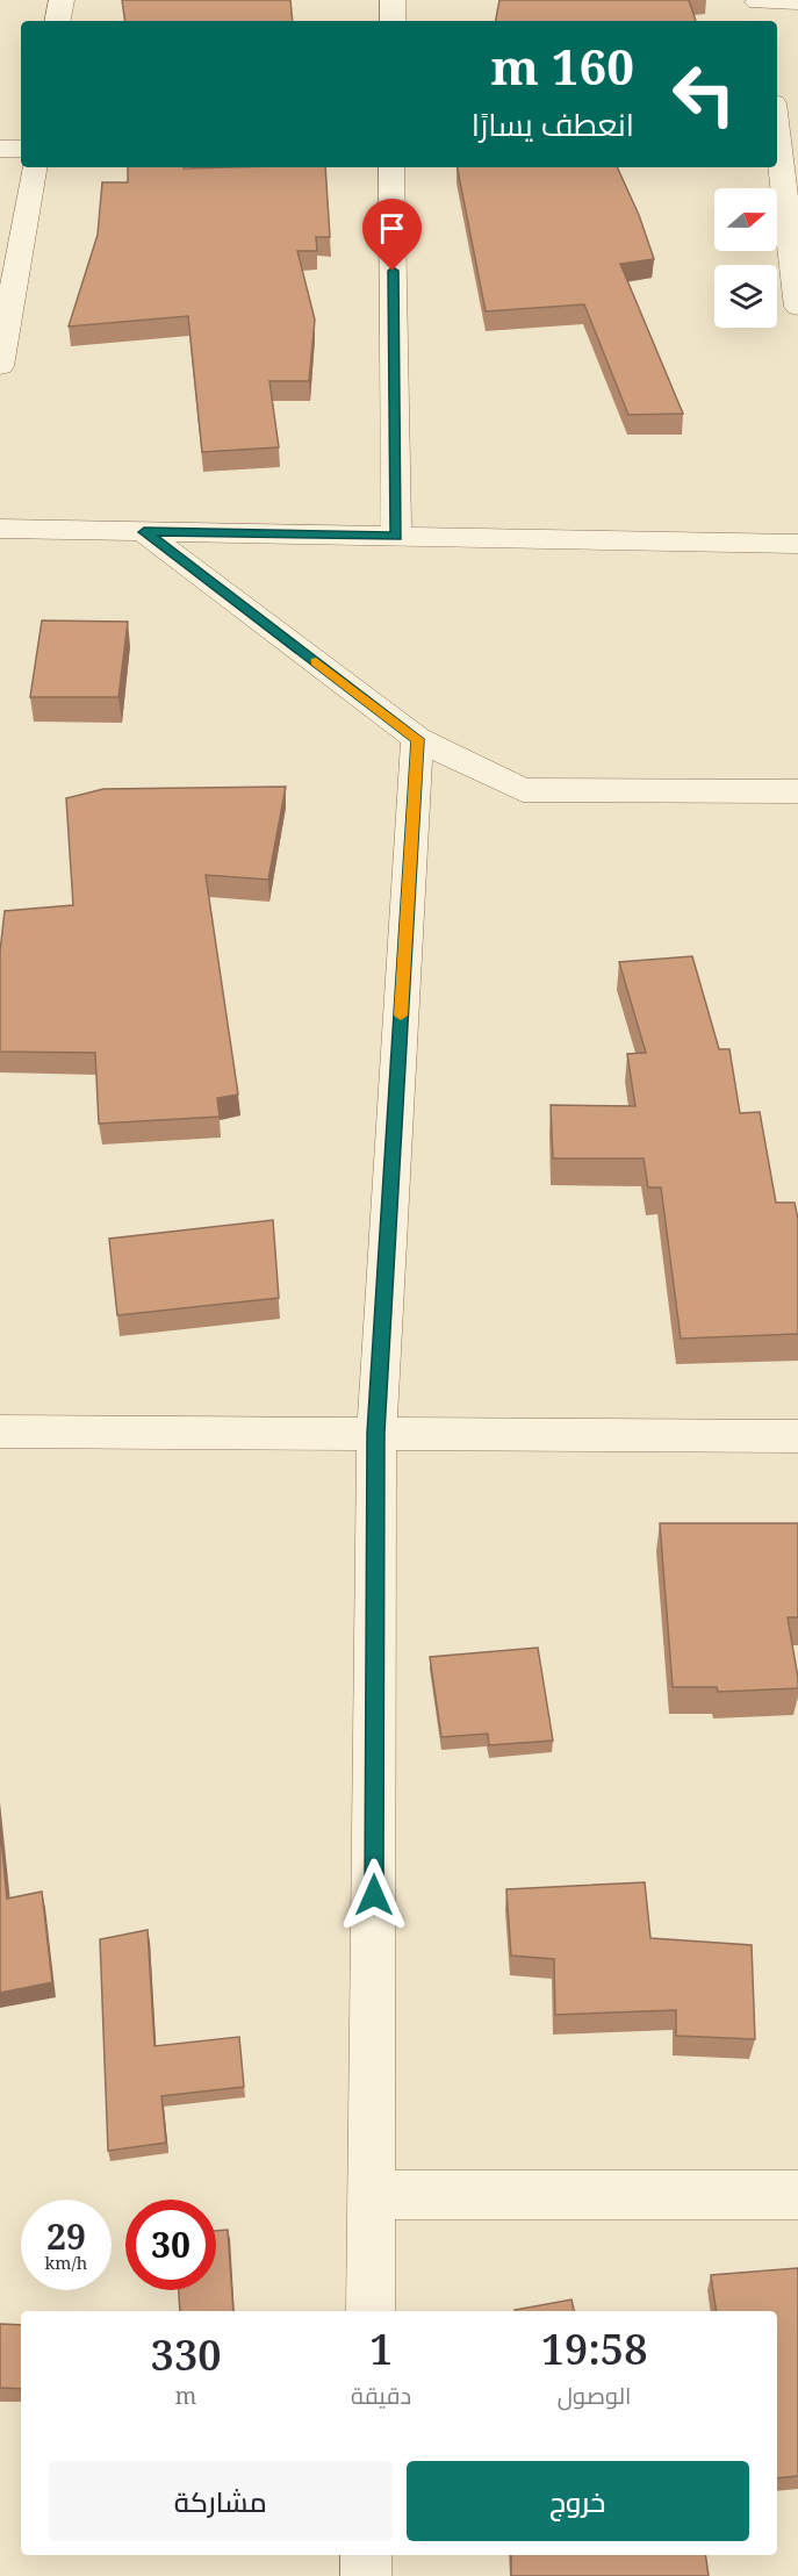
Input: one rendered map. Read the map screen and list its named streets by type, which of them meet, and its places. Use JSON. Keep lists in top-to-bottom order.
{
  "north": "right",
  "page": {
    "turn": ["160 m", "انعطف يسارًا"],
    "speed": "29 km/h",
    "limit": "30",
    "eta": [
      "19:58",
      "الوصول",
      "1",
      "دقيقة",
      "330",
      "m"
    ],
    "buttons": ["خروج", "مشاركة"]
  }
}
